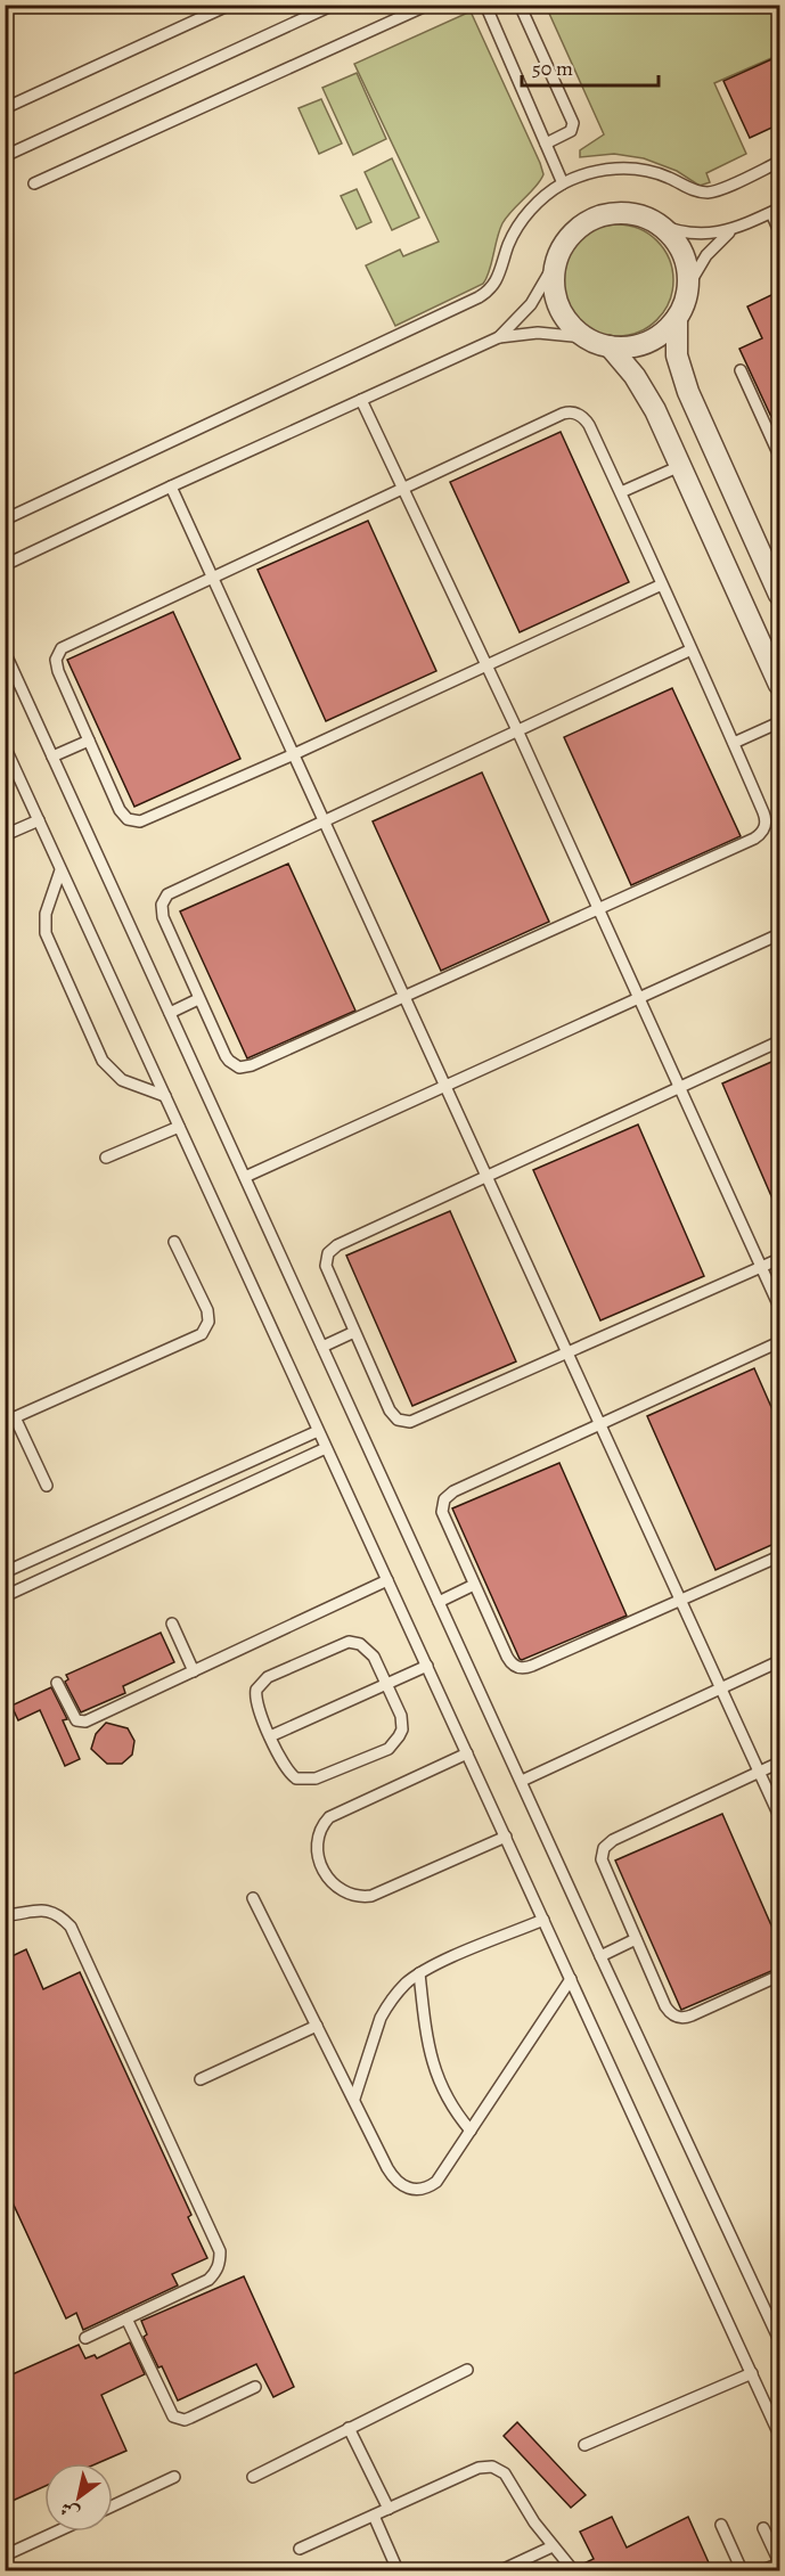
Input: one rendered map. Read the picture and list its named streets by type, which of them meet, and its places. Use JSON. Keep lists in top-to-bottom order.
{
  "scale_bar": "50 m",
  "north": "bottom left"
}
